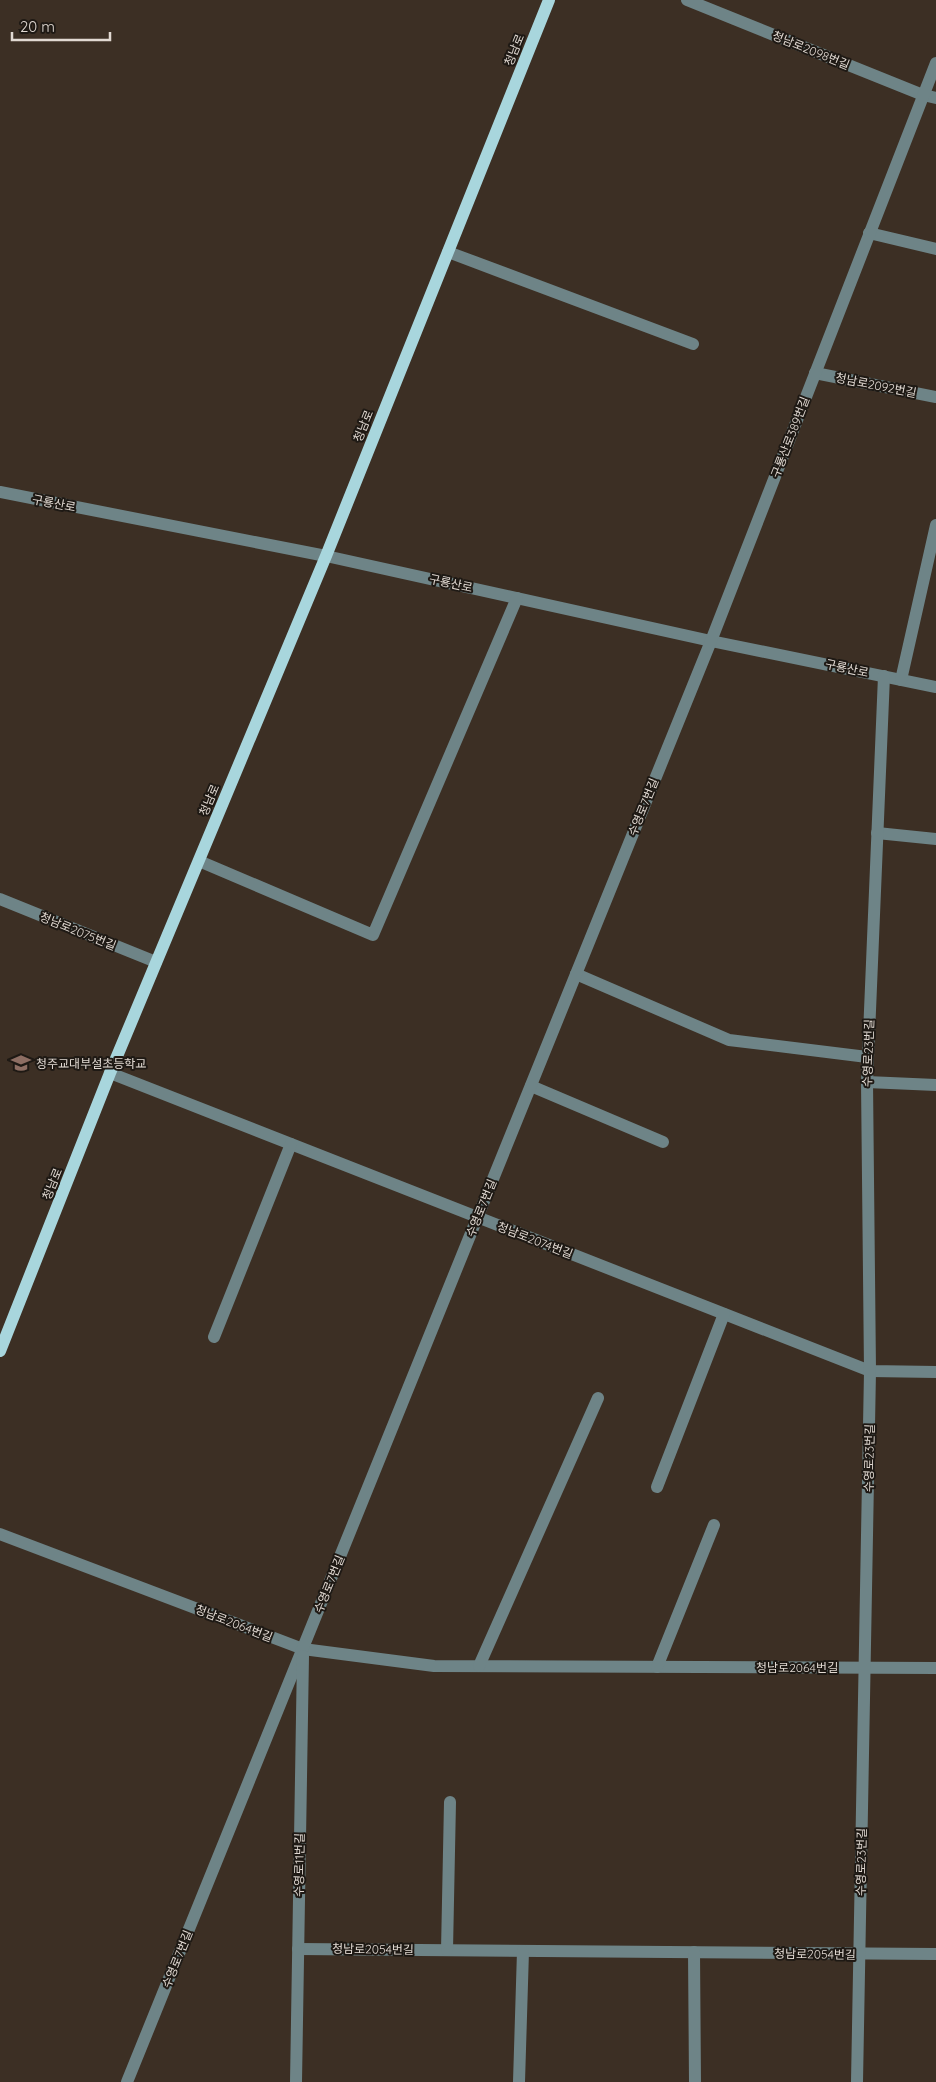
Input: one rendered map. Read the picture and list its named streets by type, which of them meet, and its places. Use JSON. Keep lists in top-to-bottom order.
{
  "streets": {
    "main road": ["청남로"],
    "street": [
      "청남로2098번길",
      "청남로2092번길",
      "구룡산로389번길",
      "구룡산로",
      "수영로7번길",
      "청남로2075번길",
      "수영로23번길",
      "청남로2074번길",
      "청남로2064번길",
      "수영로11번길",
      "청남로2054번길"
    ]
  },
  "crossings": [
    ["청남로", "구룡산로"],
    ["청남로", "청남로2075번길"],
    ["청남로", "청남로2074번길"],
    ["청남로2098번길", "구룡산로389번길"],
    ["청남로2092번길", "구룡산로389번길"],
    ["구룡산로389번길", "구룡산로"],
    ["구룡산로389번길", "수영로7번길"],
    ["구룡산로", "수영로7번길"],
    ["구룡산로", "수영로23번길"],
    ["수영로7번길", "청남로2074번길"],
    ["수영로7번길", "청남로2064번길"],
    ["수영로7번길", "수영로11번길"],
    ["수영로23번길", "청남로2074번길"],
    ["수영로23번길", "청남로2064번길"],
    ["수영로23번길", "청남로2054번길"],
    ["청남로2064번길", "수영로11번길"],
    ["수영로11번길", "청남로2054번길"]
  ],
  "places": {
    "school or university": ["청주교대부설초등학교"]
  },
  "scale_bar": "20 m"
}
